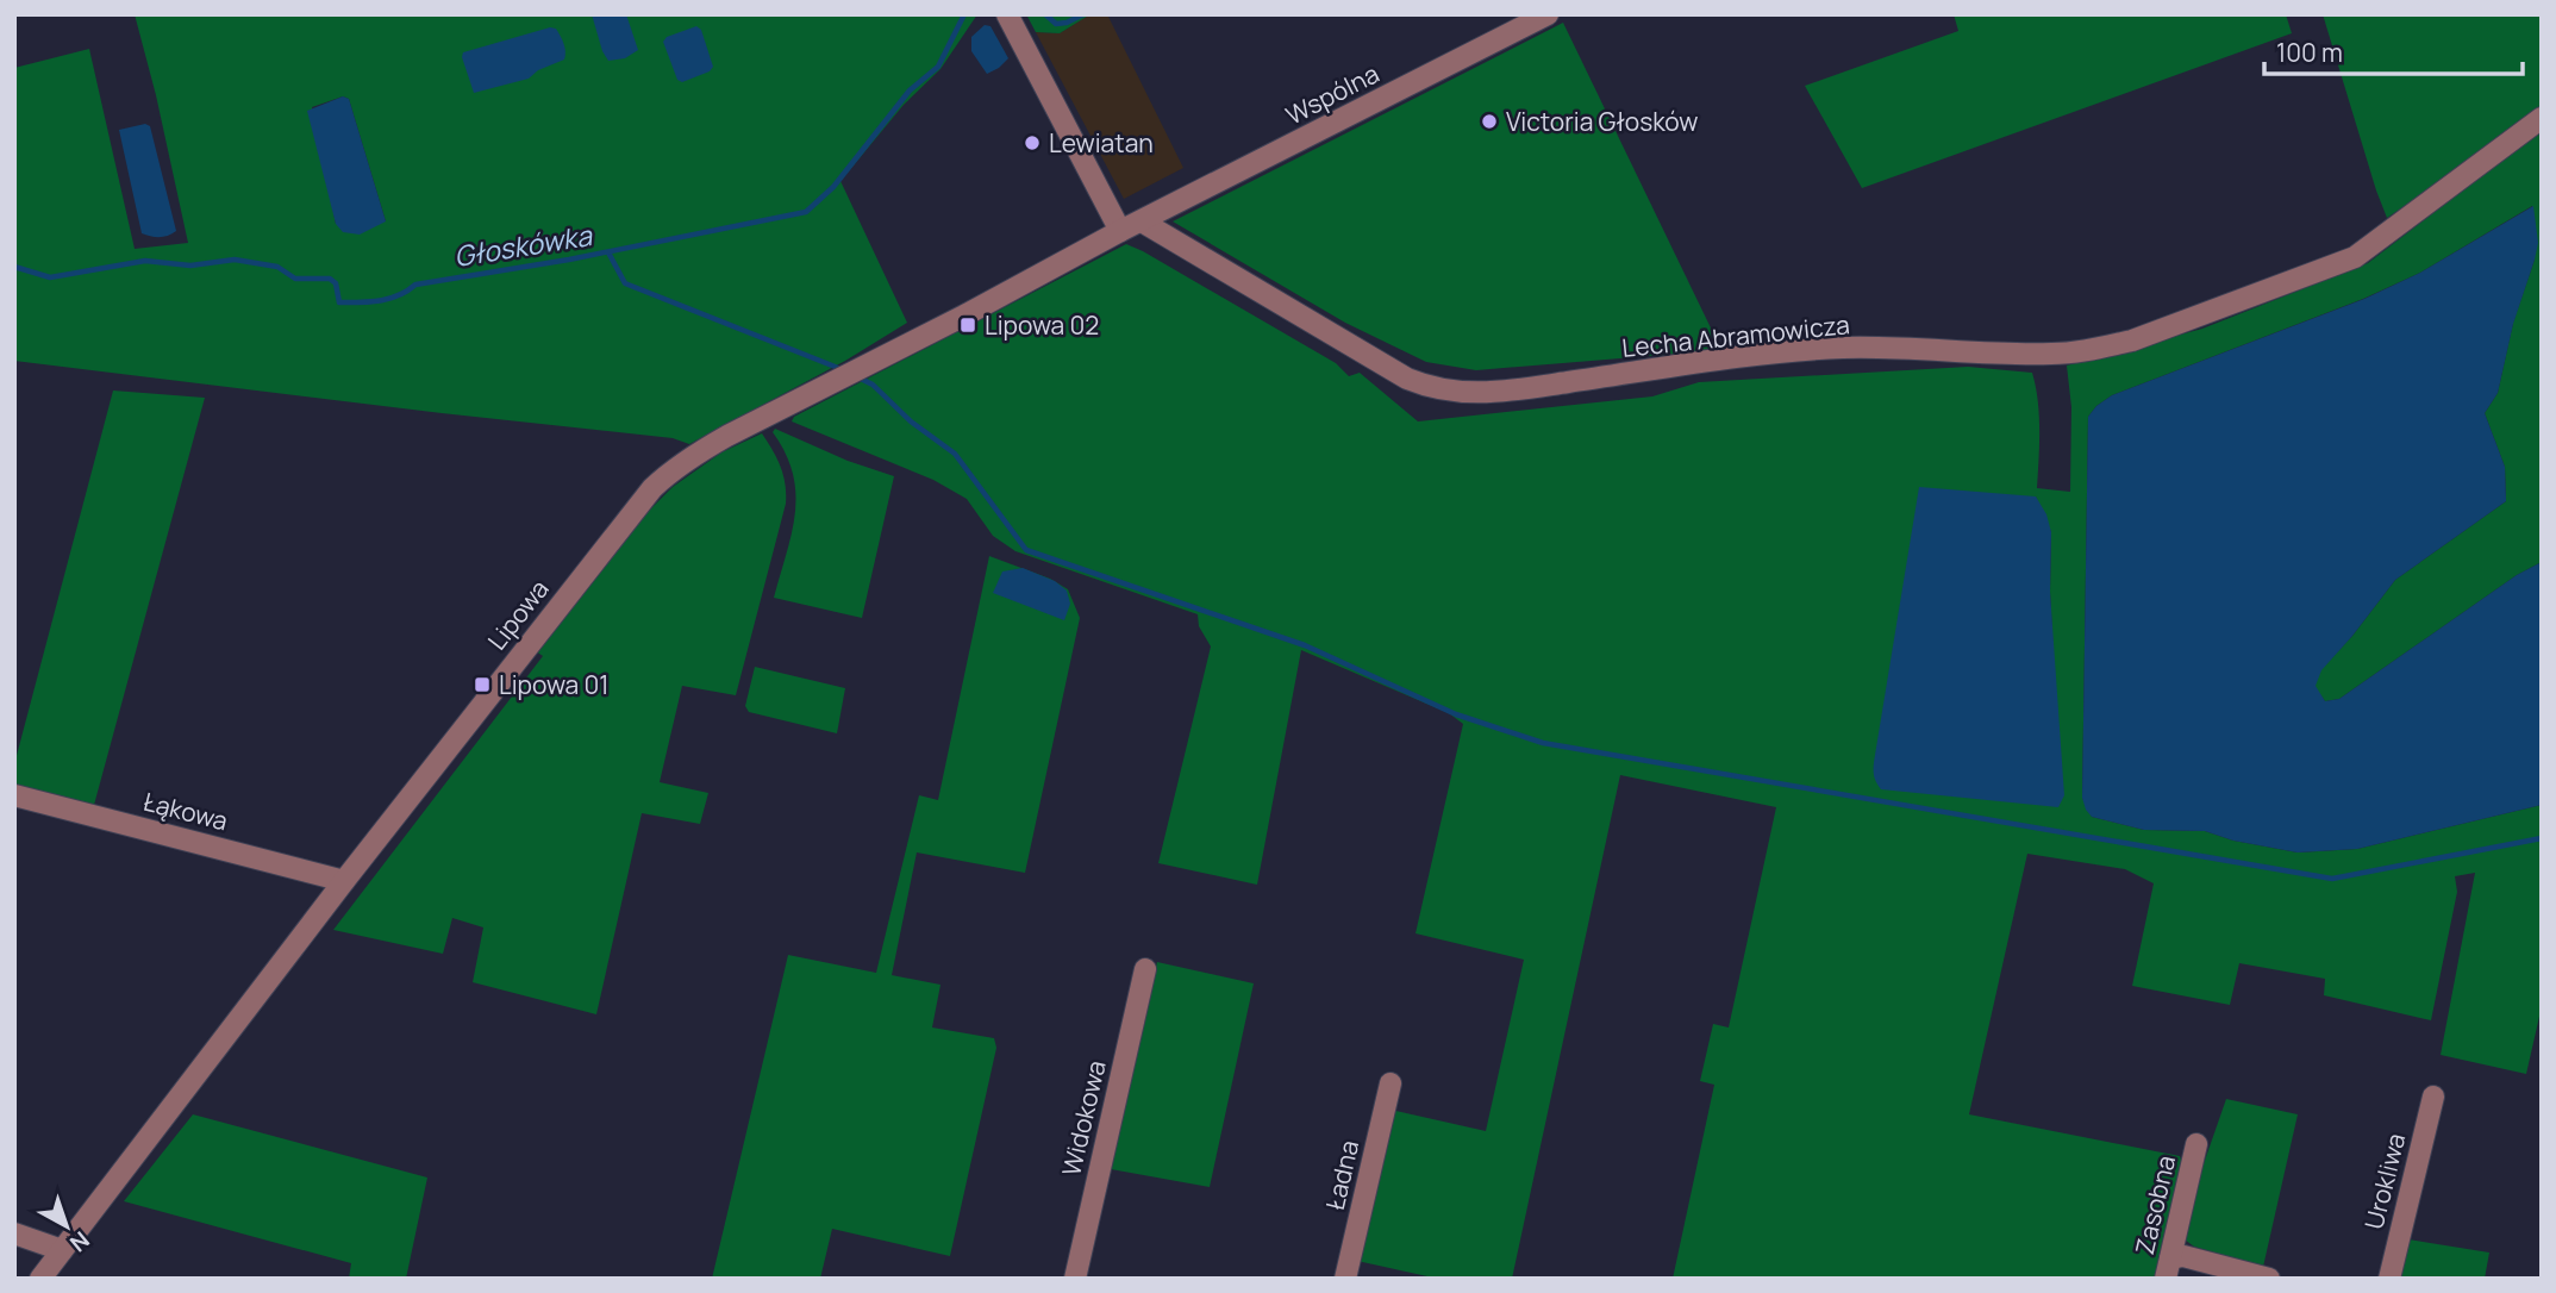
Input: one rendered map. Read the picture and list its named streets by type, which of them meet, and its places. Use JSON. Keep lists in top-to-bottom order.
{
  "streets": {
    "street": [
      "Wspólna",
      "Lecha Abramowicza",
      "Lipowa",
      "Łąkowa",
      "Widokowa",
      "Ładna",
      "Urokliwa",
      "Zasobna"
    ]
  },
  "crossings": [
    ["Wspólna", "Lecha Abramowicza"],
    ["Lipowa", "Łąkowa"]
  ],
  "water": ["Głoskówka"],
  "places": {
    "other": ["Victoria Głosków", "Lewiatan"],
    "transit": ["Lipowa 02", "Lipowa 01"]
  },
  "scale_bar": "100 m",
  "north": "bottom right"
}
